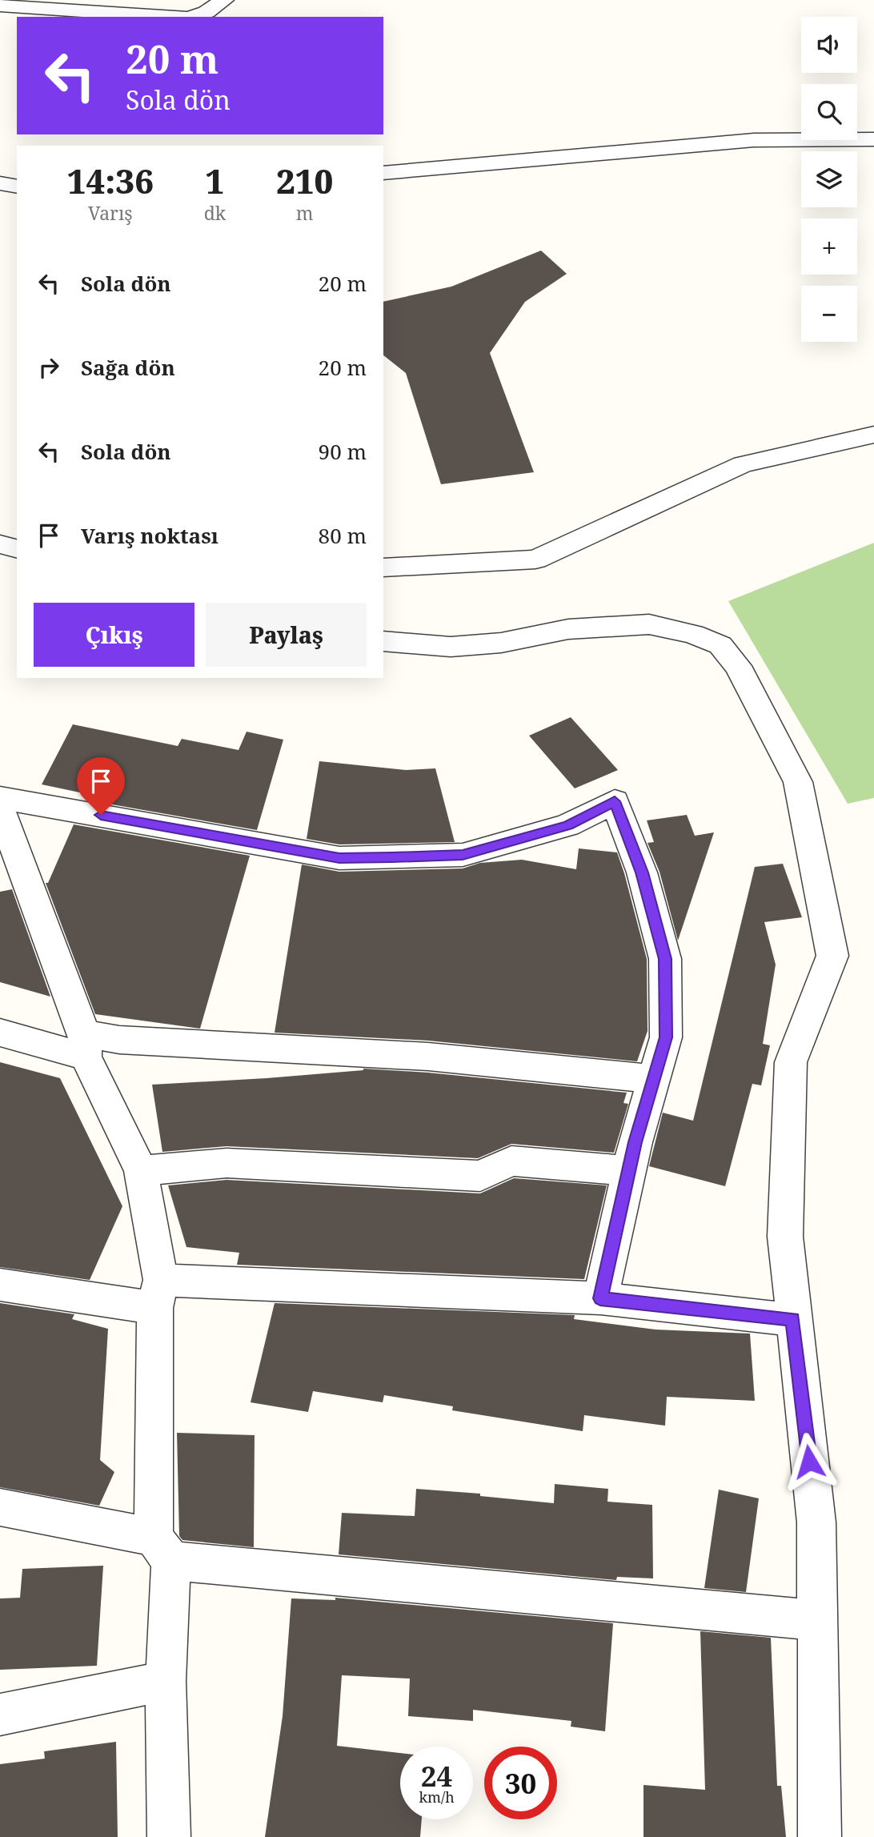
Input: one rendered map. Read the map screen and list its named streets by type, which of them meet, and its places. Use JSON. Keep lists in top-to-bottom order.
{
  "page": {
    "map_buttons": ["+", "−"],
    "turn": ["20 m", "Sola dön"],
    "eta": [
      "14:36",
      "Varış",
      "1",
      "dk",
      "210",
      "m"
    ],
    "list": [
      {
        "name": "Sola dön",
        "value": "20 m"
      },
      {
        "name": "Sağa dön",
        "value": "20 m"
      },
      {
        "name": "Sola dön",
        "value": "90 m"
      },
      {
        "name": "Varış noktası",
        "value": "80 m"
      }
    ],
    "buttons": ["Çıkış", "Paylaş"],
    "speed": "24 km/h",
    "limit": "30"
  }
}
